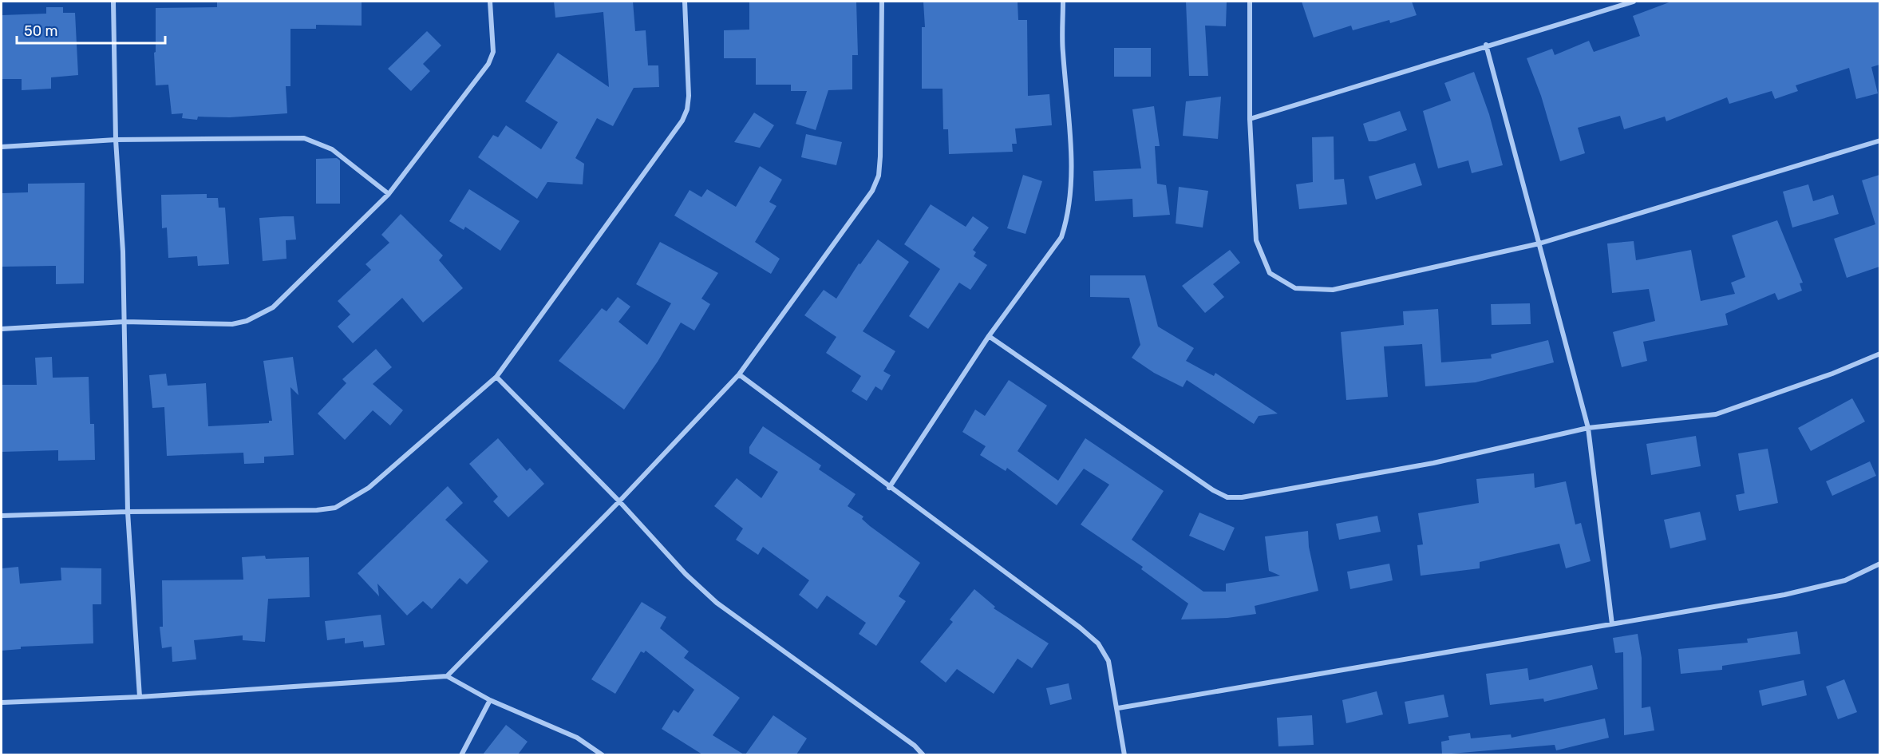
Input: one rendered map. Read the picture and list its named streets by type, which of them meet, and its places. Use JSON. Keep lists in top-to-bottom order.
{
  "scale_bar": "50 m"
}
